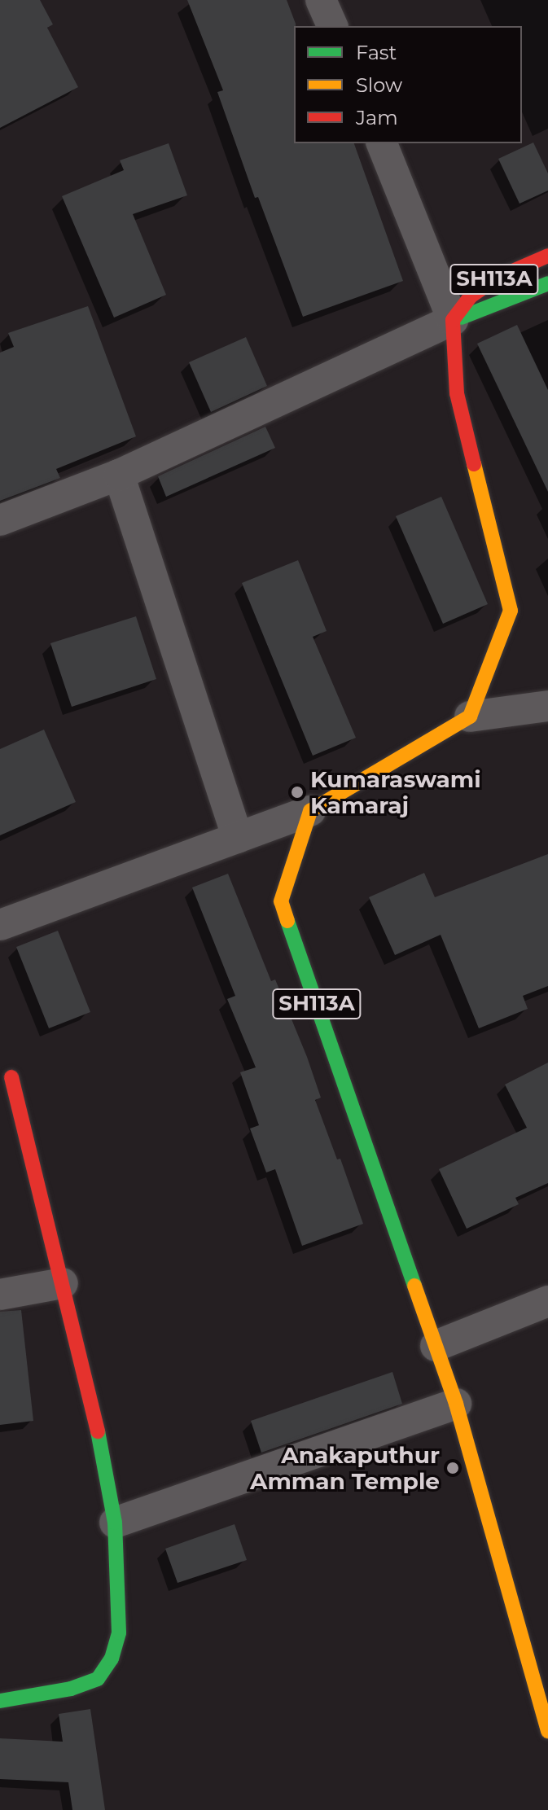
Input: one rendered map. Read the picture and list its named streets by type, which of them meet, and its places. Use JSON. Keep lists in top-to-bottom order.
{
  "streets": {
    "main road": ["SH113A"]
  },
  "places": ["Kumaraswami Kamaraj", "Anakaputhur Amman Temple"],
  "legend": ["Fast", "Slow", "Jam"]
}
